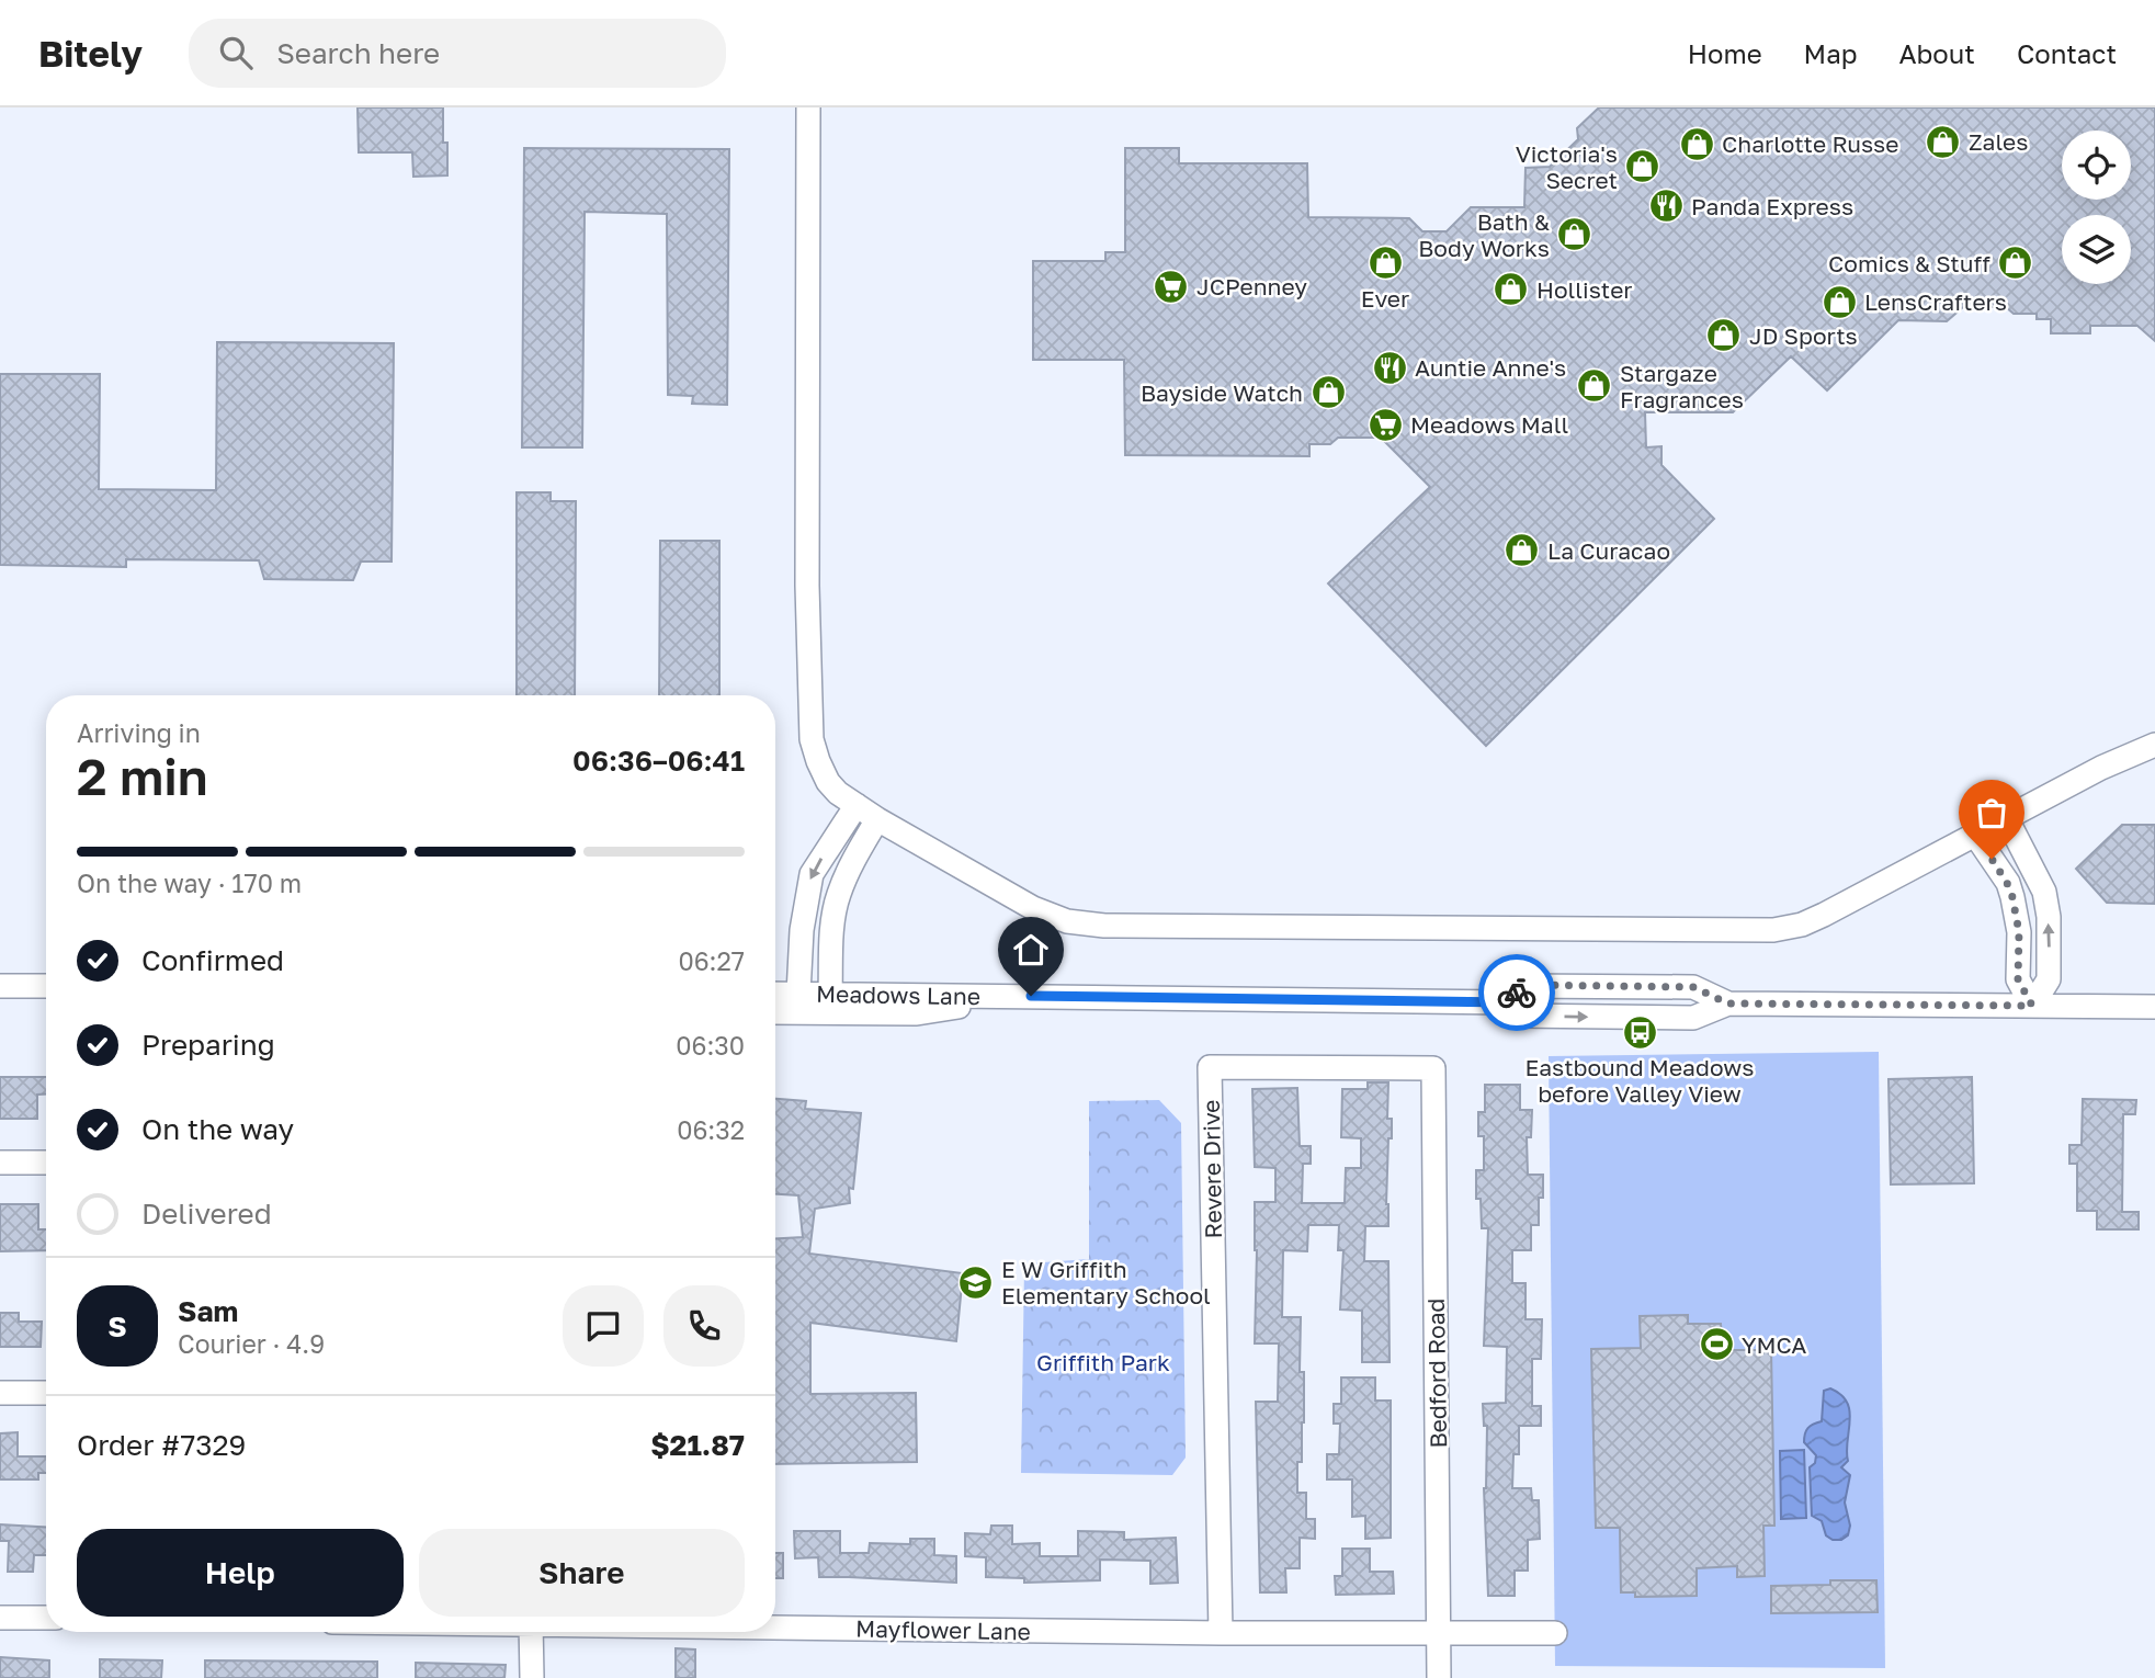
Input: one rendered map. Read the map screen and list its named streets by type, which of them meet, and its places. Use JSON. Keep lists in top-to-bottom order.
{
  "streets": {
    "street": [
      "Meadows Lane",
      "Revere Drive",
      "Bedford Road",
      "Mayflower Lane"
    ]
  },
  "crossings": [
    ["Revere Drive", "Bedford Road"],
    ["Revere Drive", "Mayflower Lane"],
    ["Bedford Road", "Mayflower Lane"]
  ],
  "parks": ["Griffith Park"],
  "places": {
    "shop": [
      "Zales",
      "Charlotte Russe",
      "Victoria's Secret",
      "Bath & Body Works",
      "Ever",
      "Comics & Stuff",
      "Hollister",
      "LensCrafters",
      "JD Sports",
      "Stargaze Fragrances",
      "Bayside Watch",
      "La Curacao"
    ],
    "restaurant": ["Panda Express", "Auntie Anne's"],
    "supermarket": ["JCPenney", "Meadows Mall"],
    "bus stop": ["Eastbound Meadows before Valley View"],
    "school or university": ["E W Griffith Elementary School"],
    "sports": ["YMCA"]
  },
  "page": {
    "header": "Bitely",
    "search": "Search here",
    "nav": [
      "Home",
      "Map",
      "About",
      "Contact"
    ],
    "heading": ["2 min", "Arriving in", "06:36–06:41"],
    "panel": [
      "Sam",
      "Courier · 4.9",
      "Order #7329",
      "$21.87"
    ],
    "bar": "On the way · 170 m",
    "list": [
      ["Confirmed", "06:27"],
      ["Preparing", "06:30"],
      ["On the way", "06:32"],
      "Delivered"
    ],
    "round": "S",
    "buttons": ["Help", "Share"]
  }
}
